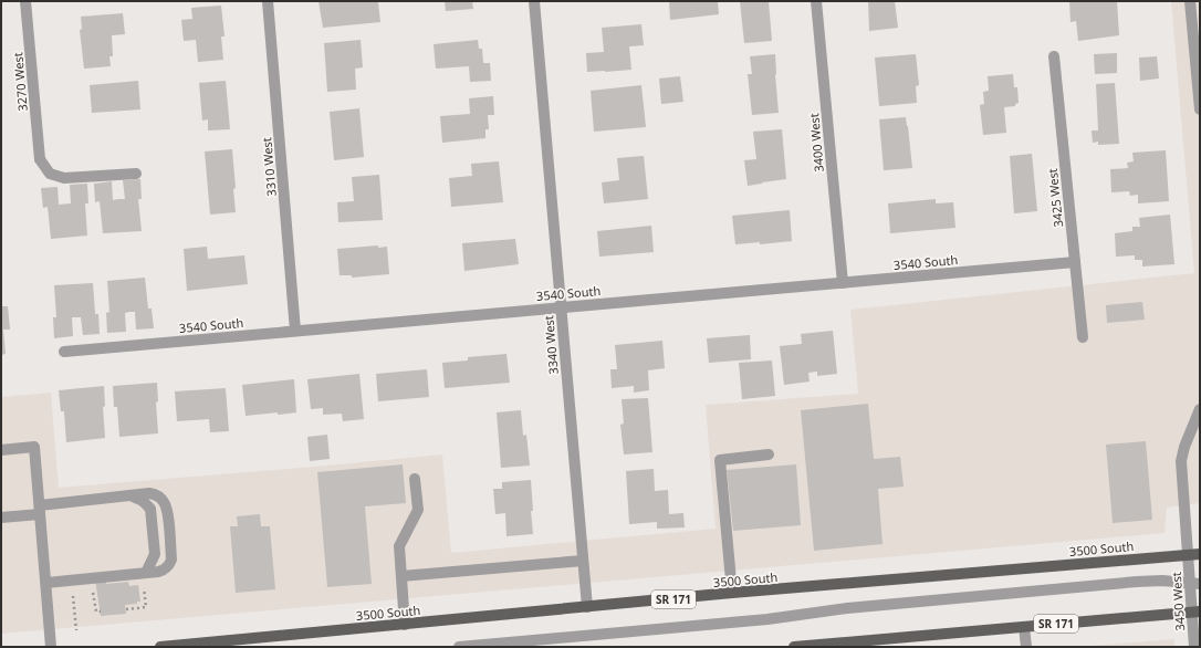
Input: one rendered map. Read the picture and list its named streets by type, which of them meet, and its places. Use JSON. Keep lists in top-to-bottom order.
{
  "streets": {
    "main road": ["3500 South", "SR 171"],
    "street": [
      "3270 West",
      "3400 West",
      "3310 West",
      "3425 West",
      "3540 South",
      "3340 West",
      "3450 West"
    ]
  },
  "crossings": [
    ["3400 West", "3540 South"],
    ["3310 West", "3540 South"],
    ["3425 West", "3540 South"],
    ["3540 South", "3340 West"],
    ["3340 West", "3500 South"],
    ["3500 South", "3450 West"],
    ["SR 171", "3450 West"]
  ]
}
